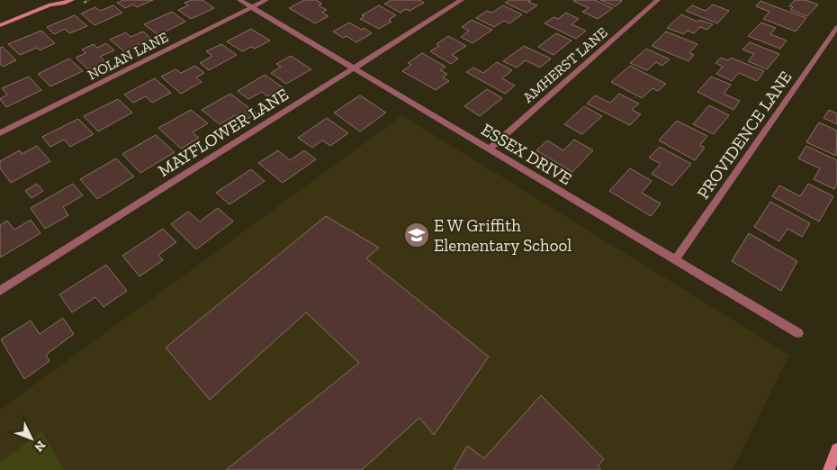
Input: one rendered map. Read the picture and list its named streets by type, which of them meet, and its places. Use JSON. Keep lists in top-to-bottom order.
{
  "streets": {
    "street": [
      "NOLAN LANE",
      "AMHERST LANE",
      "MAYFLOWER LANE",
      "PROVIDENCE LANE",
      "ESSEX DRIVE"
    ]
  },
  "crossings": [
    ["NOLAN LANE", "ESSEX DRIVE"],
    ["AMHERST LANE", "ESSEX DRIVE"],
    ["MAYFLOWER LANE", "ESSEX DRIVE"],
    ["PROVIDENCE LANE", "ESSEX DRIVE"]
  ],
  "places": {
    "school or university": ["E W Griffith Elementary School"]
  },
  "north": "bottom right"
}
